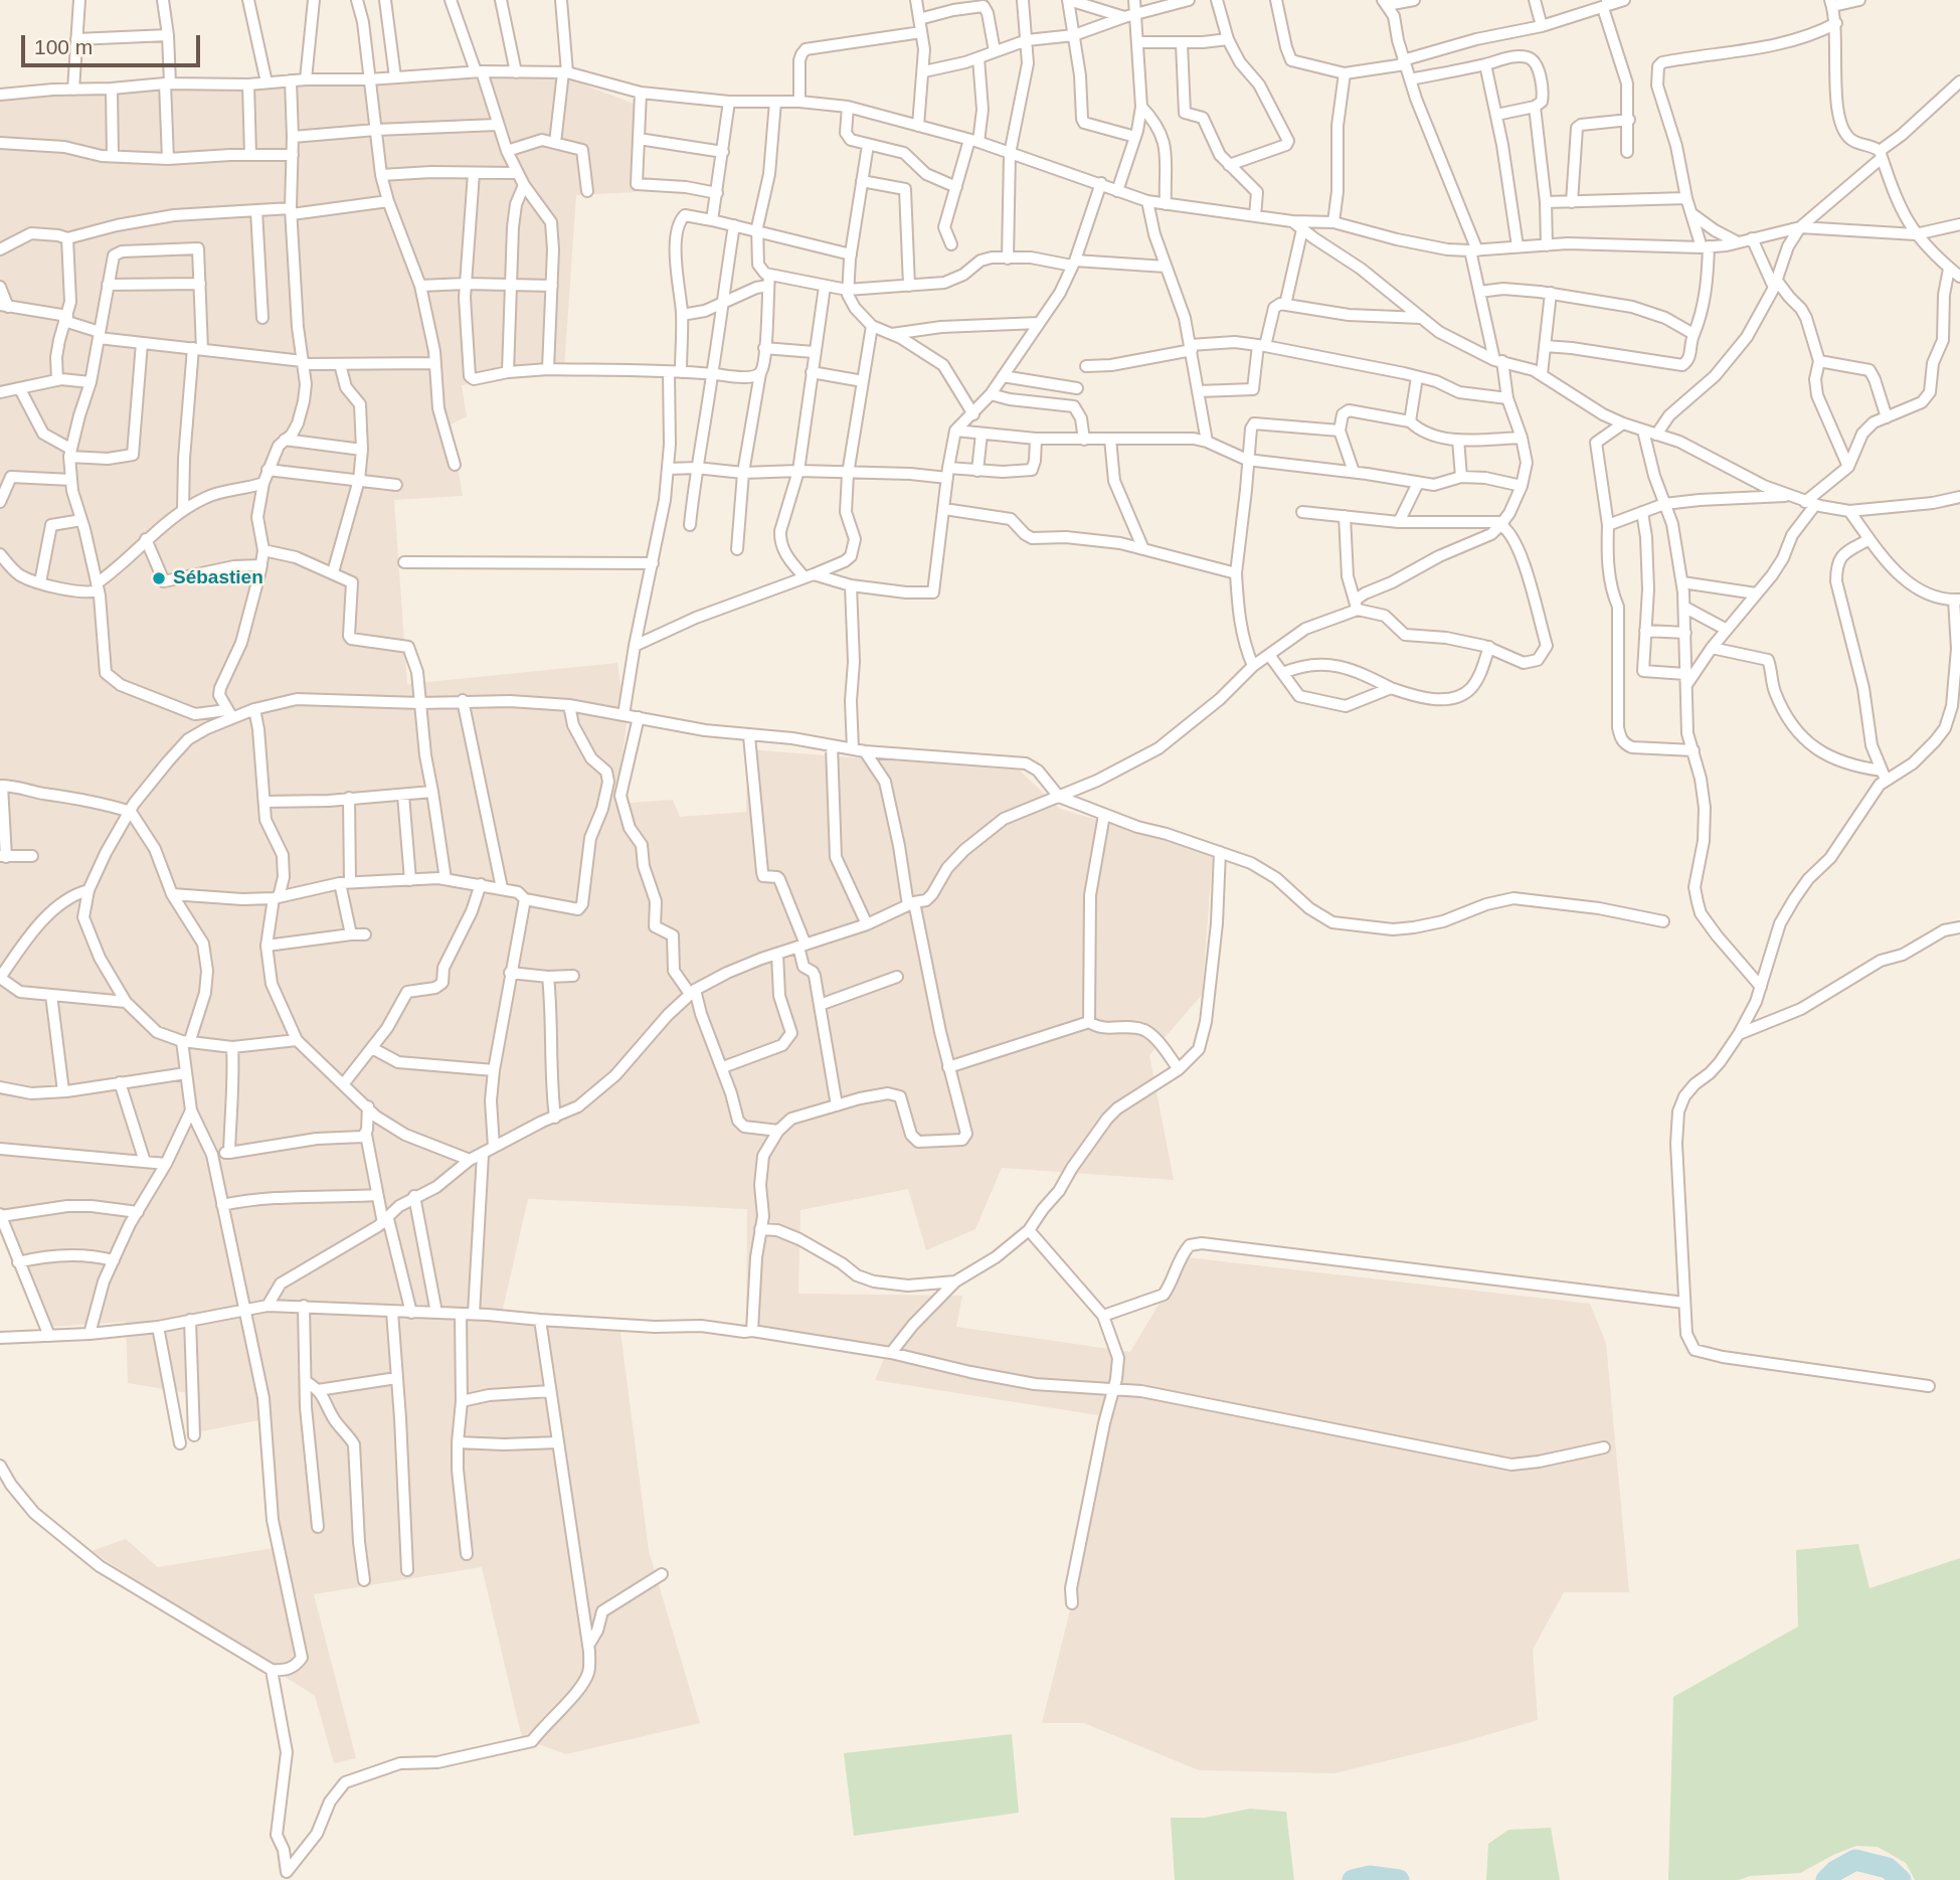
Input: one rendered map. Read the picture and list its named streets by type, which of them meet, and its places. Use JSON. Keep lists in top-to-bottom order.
{
  "places": ["Sébastien"],
  "scale_bar": "100 m"
}
